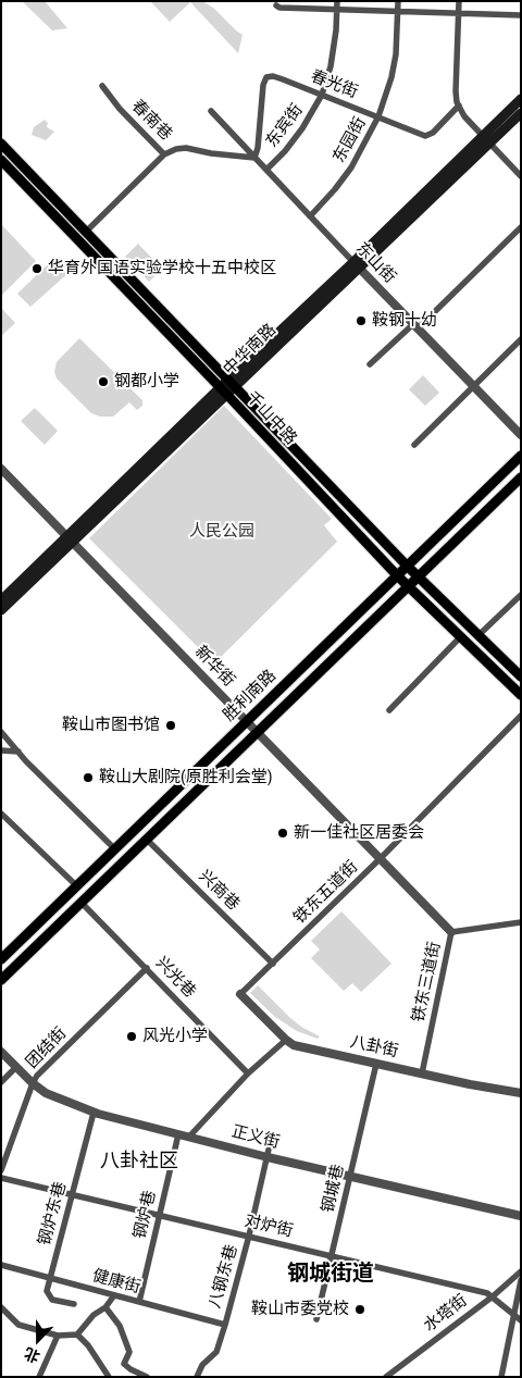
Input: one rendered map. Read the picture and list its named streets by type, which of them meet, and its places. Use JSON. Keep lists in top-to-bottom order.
{
  "streets": {
    "main road": ["千山中路", "胜利南路"],
    "street": [
      "春光街",
      "春南巷",
      "东宾街",
      "东园街",
      "东山街",
      "新华街",
      "兴商巷",
      "铁东五道街",
      "兴光巷",
      "铁东三道街",
      "八卦街",
      "团结街",
      "正义街",
      "钢城巷",
      "钢炉东巷",
      "钢炉巷",
      "对炉街",
      "八钢东巷",
      "健康街",
      "水塔街"
    ]
  },
  "crossings": [
    ["春光街", "春南巷"],
    ["春光街", "东宾街"],
    ["春光街", "东园街"],
    ["春光街", "东山街"],
    ["春南巷", "东山街"],
    ["东宾街", "东山街"],
    ["东园街", "东山街"],
    ["千山中路", "胜利南路"],
    ["新华街", "胜利南路"],
    ["新华街", "铁东五道街"],
    ["新华街", "铁东三道街"],
    ["胜利南路", "兴商巷"],
    ["胜利南路", "兴光巷"],
    ["兴商巷", "铁东五道街"],
    ["铁东五道街", "八卦街"],
    ["兴光巷", "团结街"],
    ["铁东三道街", "八卦街"],
    ["八卦街", "钢城巷"],
    ["团结街", "正义街"],
    ["正义街", "钢城巷"],
    ["正义街", "钢炉东巷"],
    ["正义街", "钢炉巷"],
    ["正义街", "八钢东巷"],
    ["钢城巷", "对炉街"],
    ["钢炉东巷", "对炉街"],
    ["钢炉东巷", "健康街"],
    ["钢炉巷", "对炉街"],
    ["钢炉巷", "健康街"],
    ["对炉街", "八钢东巷"],
    ["对炉街", "水塔街"],
    ["八钢东巷", "健康街"]
  ],
  "districts": ["八卦社区", "钢城街道"],
  "parks": ["人民公园"],
  "places": [
    "华育外国语实验学校十五中校区",
    "鞍钢十幼",
    "钢都小学",
    "鞍山市图书馆",
    "鞍山大剧院(原胜利会堂)",
    "新一佳社区居委会",
    "风光小学",
    "鞍山市委党校"
  ],
  "north": "bottom"
}
